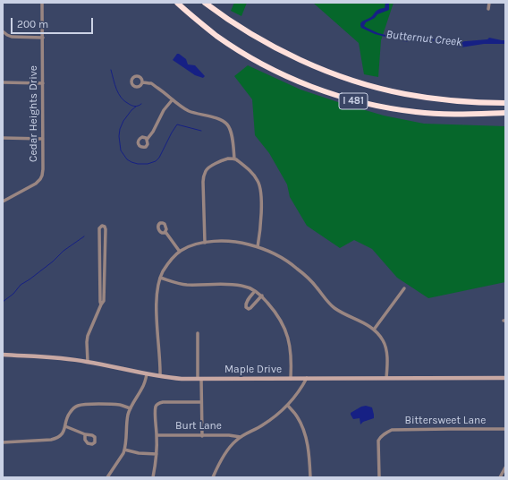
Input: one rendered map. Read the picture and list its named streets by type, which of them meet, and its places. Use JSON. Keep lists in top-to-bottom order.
{
  "streets": {
    "highway": ["I 481"],
    "street": [
      "Cedar Heights Drive",
      "Maple Drive",
      "Bittersweet Lane",
      "Burt Lane"
    ]
  },
  "water": ["Butternut Creek"],
  "scale_bar": "200 m"
}
